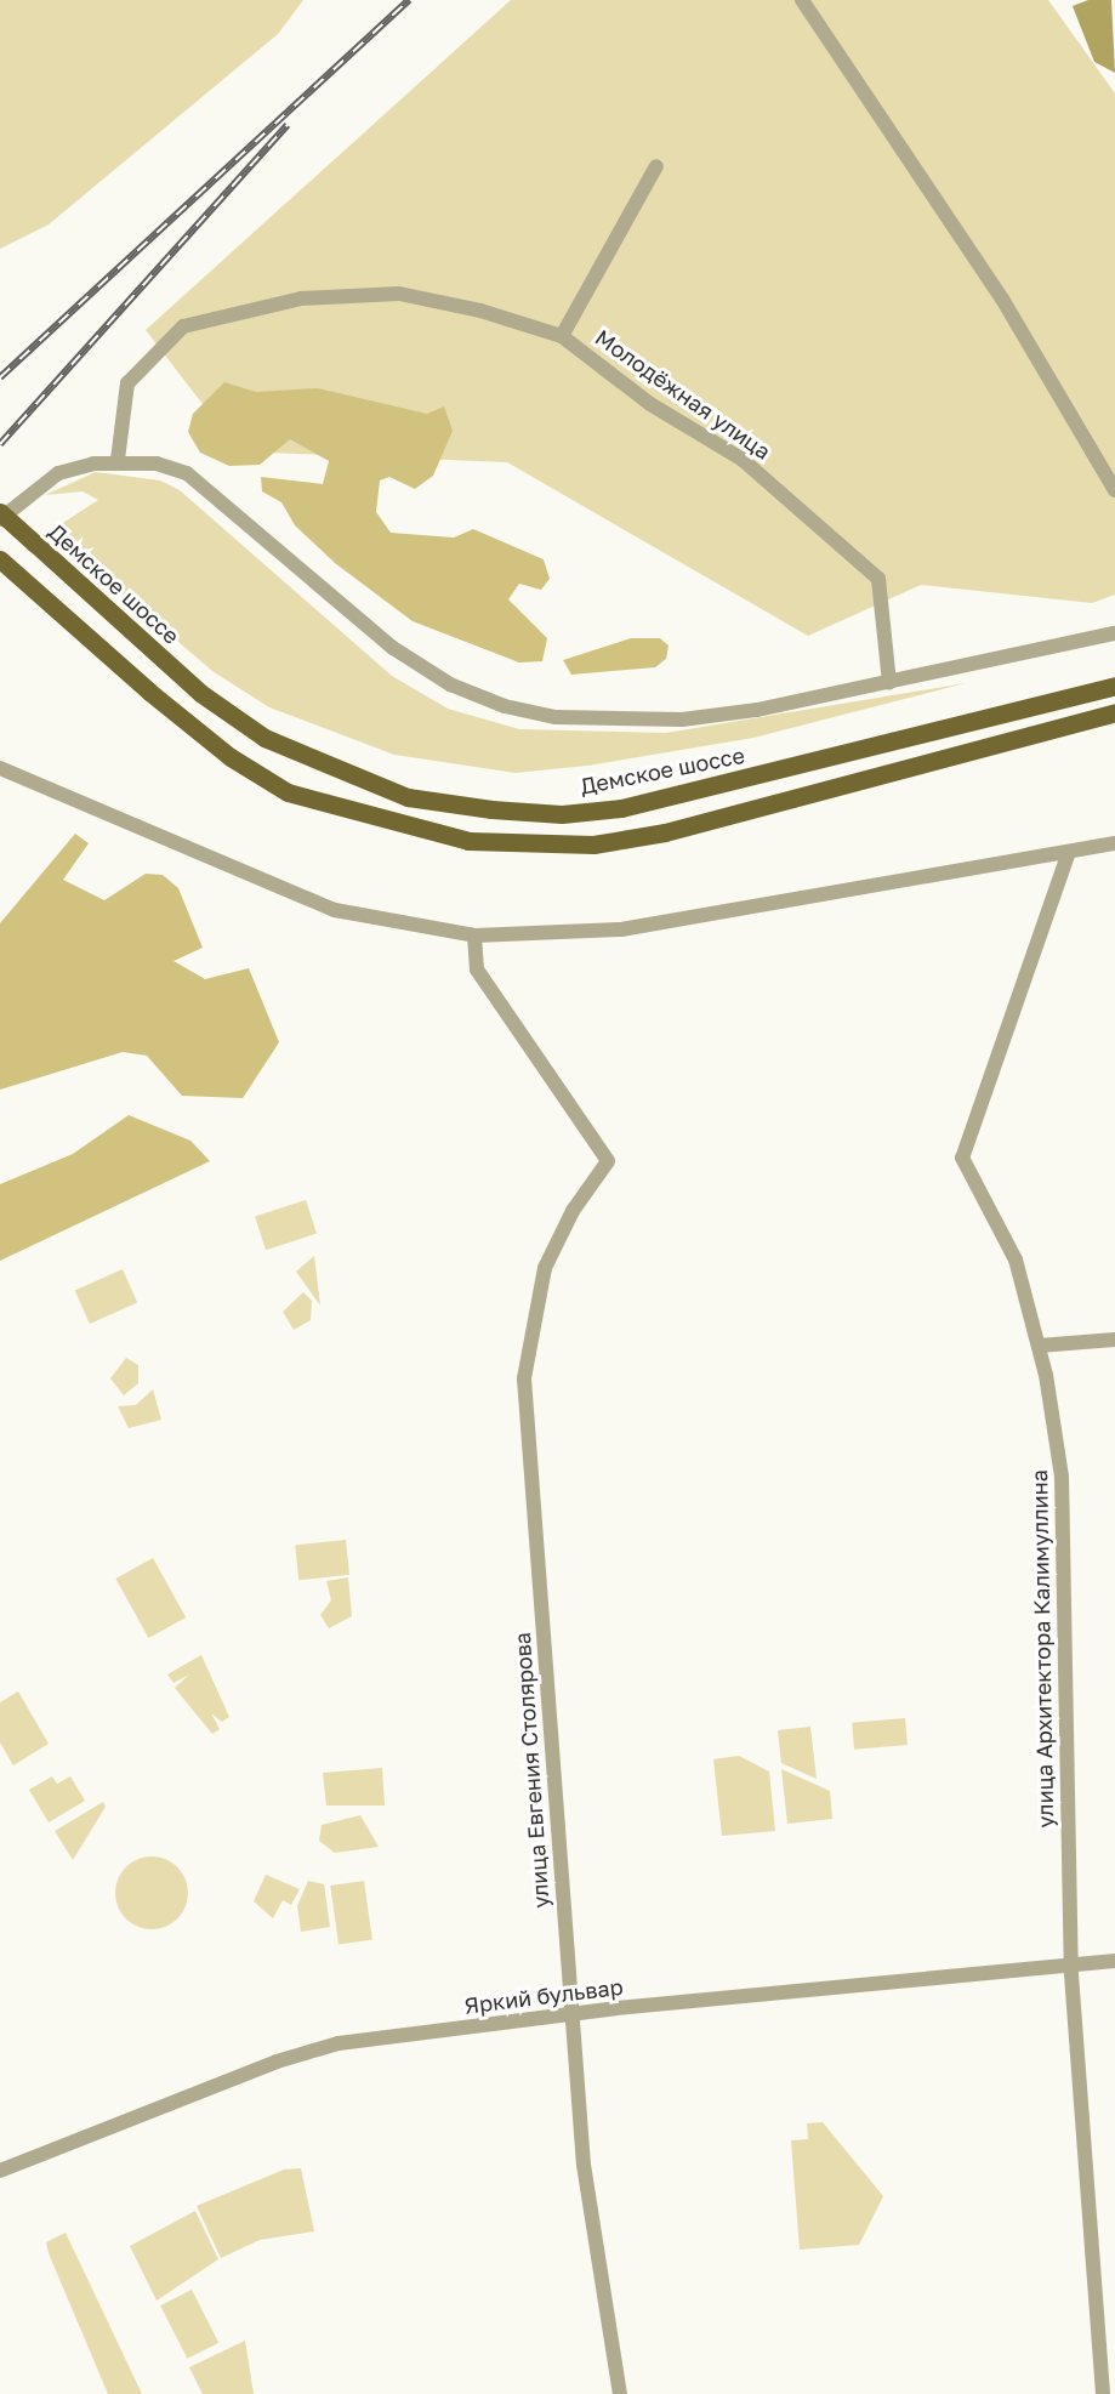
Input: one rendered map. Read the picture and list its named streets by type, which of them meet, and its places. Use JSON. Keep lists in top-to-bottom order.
{
  "streets": {
    "main road": ["Демское шоссе"],
    "street": [
      "Молодёжная улица",
      "улица Архитектора Калимуллина",
      "улица Евгения Столярова",
      "Яркий бульвар"
    ]
  },
  "crossings": [
    ["улица Архитектора Калимуллина", "Яркий бульвар"],
    ["улица Евгения Столярова", "Яркий бульвар"]
  ]
}
